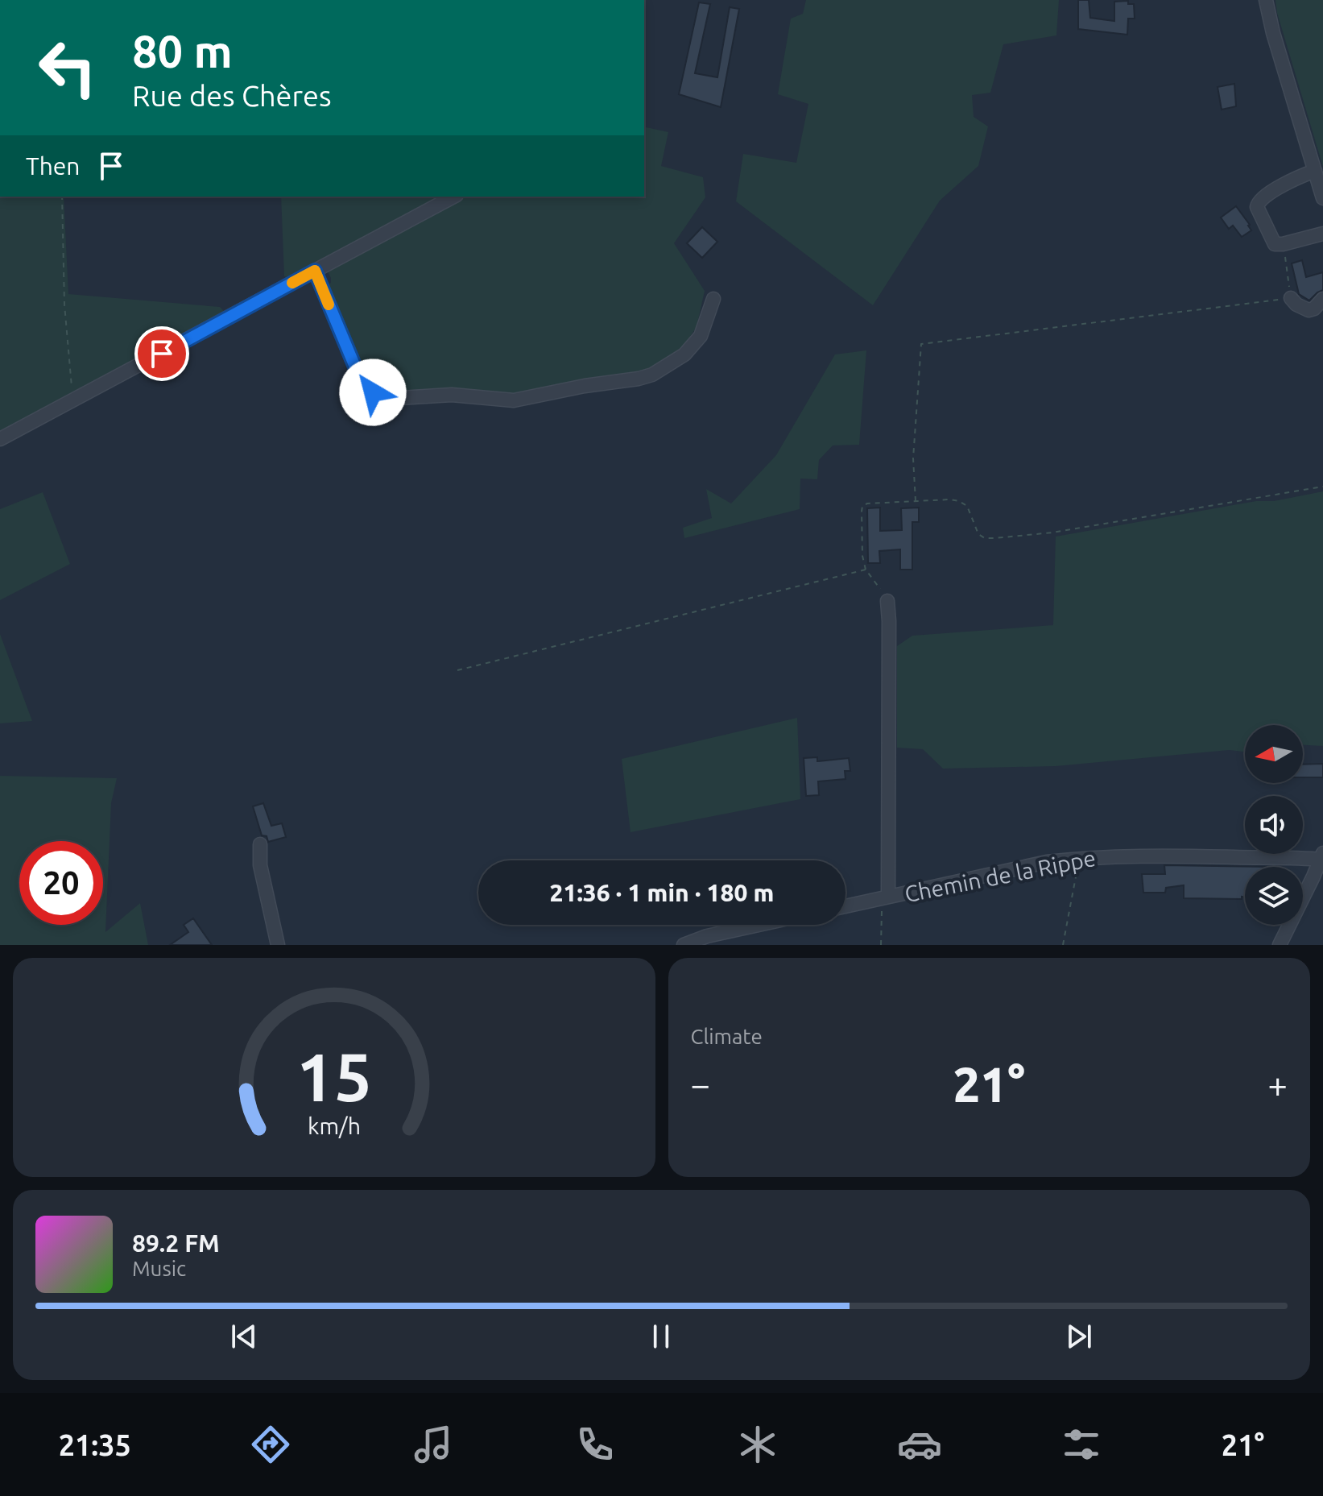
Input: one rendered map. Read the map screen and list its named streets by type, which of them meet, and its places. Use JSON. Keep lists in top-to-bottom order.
{
  "streets": {
    "street": ["Chemin de la Rippe"]
  },
  "north": "left",
  "page": {
    "turn": ["80 m", "Rue des Chères"],
    "then": "Then",
    "limit": "20",
    "trip": "21:36 · 1 min · 180 m",
    "tile": "Climate",
    "heat": ["−", "21°", "+"],
    "song": ["89.2 FM", "Music"],
    "tabs": ["21:35", "21°"],
    "gauge": ["15", "km/h"]
  }
}
